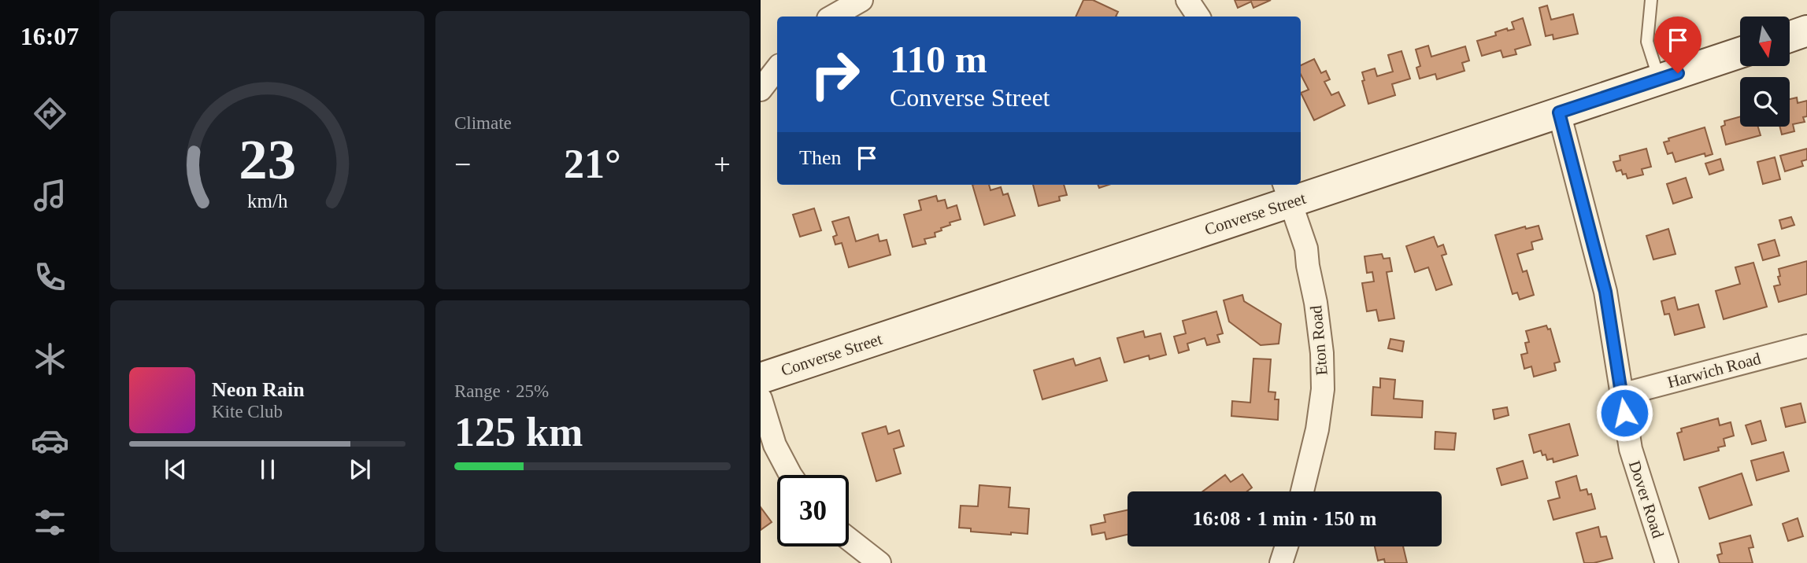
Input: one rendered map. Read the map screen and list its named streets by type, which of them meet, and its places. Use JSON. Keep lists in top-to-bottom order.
{
  "streets": {
    "main road": ["Converse Street"],
    "street": ["Eton Road", "Harwich Road", "Dover Road"]
  },
  "crossings": [
    ["Converse Street", "Eton Road"],
    ["Converse Street", "Dover Road"],
    ["Harwich Road", "Dover Road"]
  ],
  "north": "bottom",
  "page": {
    "tabs": "16:07",
    "tile": [
      "Climate",
      ["Range · 25%", "125 km"]
    ],
    "turn": ["110 m", "Converse Street"],
    "then": "Then",
    "heat": ["−", "21°", "+"],
    "song": ["Neon Rain", "Kite Club"],
    "limit": "30",
    "trip": "16:08 · 1 min · 150 m",
    "gauge": ["23", "km/h"]
  }
}
